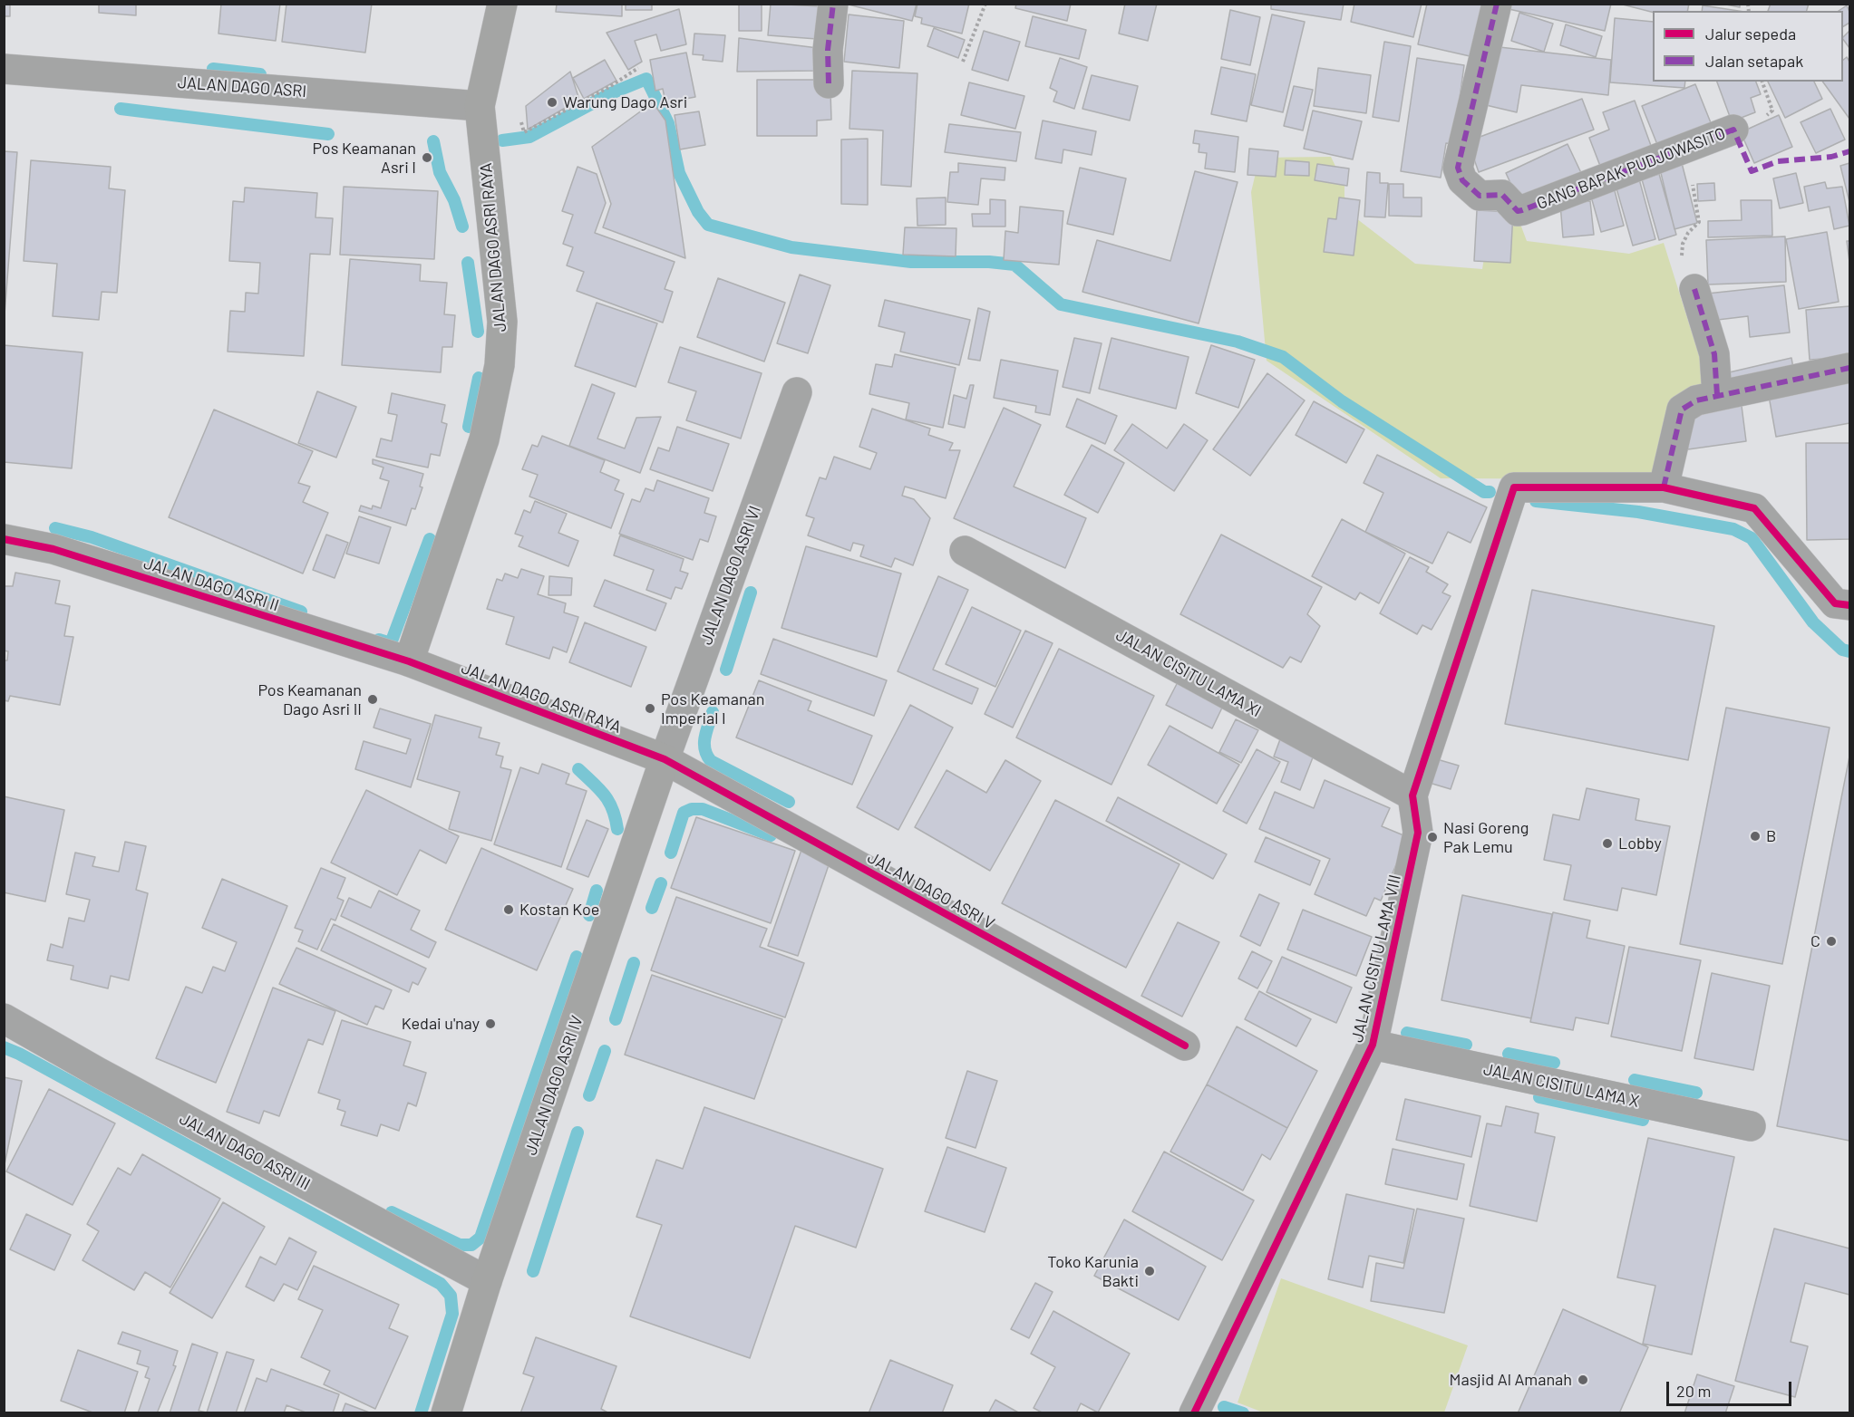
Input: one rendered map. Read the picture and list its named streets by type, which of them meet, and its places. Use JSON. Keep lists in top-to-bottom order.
{
  "streets": {
    "street": [
      "JALAN DAGO ASRI",
      "GANG BAPAK PUDJOWASITO",
      "JALAN DAGO ASRI RAYA",
      "JALAN DAGO ASRI VI",
      "JALAN DAGO ASRI II",
      "JALAN CISITU LAMA XI",
      "JALAN DAGO ASRI V",
      "JALAN CISITU LAMA VIII",
      "JALAN DAGO ASRI IV",
      "JALAN CISITU LAMA X",
      "JALAN DAGO ASRI III"
    ]
  },
  "crossings": [
    ["JALAN DAGO ASRI", "JALAN DAGO ASRI RAYA"],
    ["JALAN DAGO ASRI RAYA", "JALAN DAGO ASRI VI"],
    ["JALAN DAGO ASRI RAYA", "JALAN DAGO ASRI II"],
    ["JALAN DAGO ASRI RAYA", "JALAN DAGO ASRI V"],
    ["JALAN DAGO ASRI RAYA", "JALAN DAGO ASRI IV"],
    ["JALAN DAGO ASRI VI", "JALAN DAGO ASRI V"],
    ["JALAN DAGO ASRI VI", "JALAN DAGO ASRI IV"],
    ["JALAN CISITU LAMA XI", "JALAN CISITU LAMA VIII"],
    ["JALAN DAGO ASRI V", "JALAN DAGO ASRI IV"],
    ["JALAN CISITU LAMA VIII", "JALAN CISITU LAMA X"],
    ["JALAN DAGO ASRI IV", "JALAN DAGO ASRI III"]
  ],
  "places": [
    "Warung Dago Asri",
    "Pos Keamanan Asri I",
    "Pos Keamanan Dago Asri II",
    "Pos Keamanan Imperial I",
    "B",
    "Nasi Goreng Pak Lemu",
    "Lobby",
    "Kostan Koe",
    "C",
    "Kedai u'nay",
    "Toko Karunia Bakti",
    "Masjid Al Amanah"
  ],
  "legend": ["Jalur sepeda", "Jalan setapak"],
  "scale_bar": "20 m"
}
